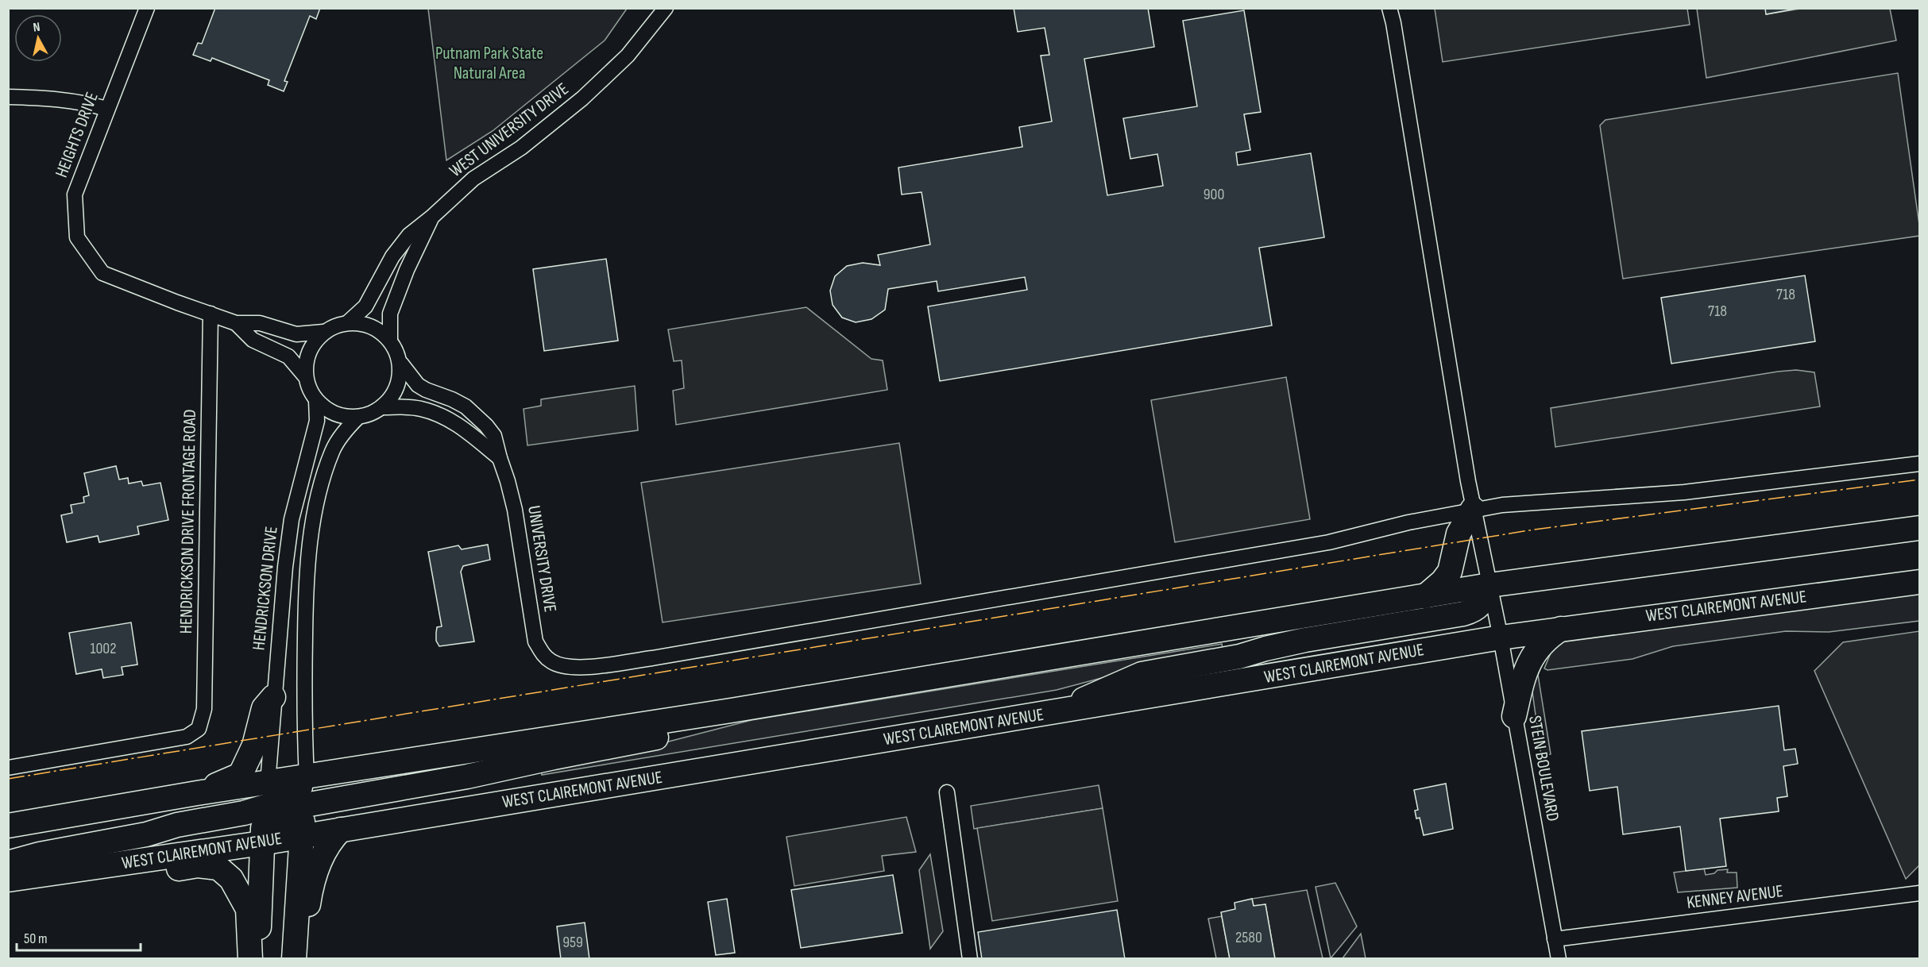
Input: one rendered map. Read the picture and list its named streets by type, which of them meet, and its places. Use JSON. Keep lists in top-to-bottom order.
{
  "streets": {
    "main road": ["WEST CLAIREMONT AVENUE"],
    "street": [
      "WEST UNIVERSITY DRIVE",
      "HEIGHTS DRIVE",
      "HENDRICKSON DRIVE FRONTAGE ROAD",
      "UNIVERSITY DRIVE",
      "HENDRICKSON DRIVE",
      "STEIN BOULEVARD",
      "KENNEY AVENUE"
    ]
  },
  "crossings": [
    ["WEST UNIVERSITY DRIVE", "HEIGHTS DRIVE"],
    ["WEST UNIVERSITY DRIVE", "UNIVERSITY DRIVE"],
    ["WEST UNIVERSITY DRIVE", "HENDRICKSON DRIVE"],
    ["HEIGHTS DRIVE", "HENDRICKSON DRIVE FRONTAGE ROAD"],
    ["HEIGHTS DRIVE", "UNIVERSITY DRIVE"],
    ["HEIGHTS DRIVE", "HENDRICKSON DRIVE"],
    ["UNIVERSITY DRIVE", "HENDRICKSON DRIVE"],
    ["UNIVERSITY DRIVE", "STEIN BOULEVARD"],
    ["WEST CLAIREMONT AVENUE", "STEIN BOULEVARD"],
    ["STEIN BOULEVARD", "KENNEY AVENUE"]
  ],
  "parks": ["Putnam Park State Natural Area"],
  "house_numbers": [
    "900",
    "718",
    "718",
    "1002",
    "2580",
    "959"
  ],
  "scale_bar": "50 m",
  "north": "top"
}
